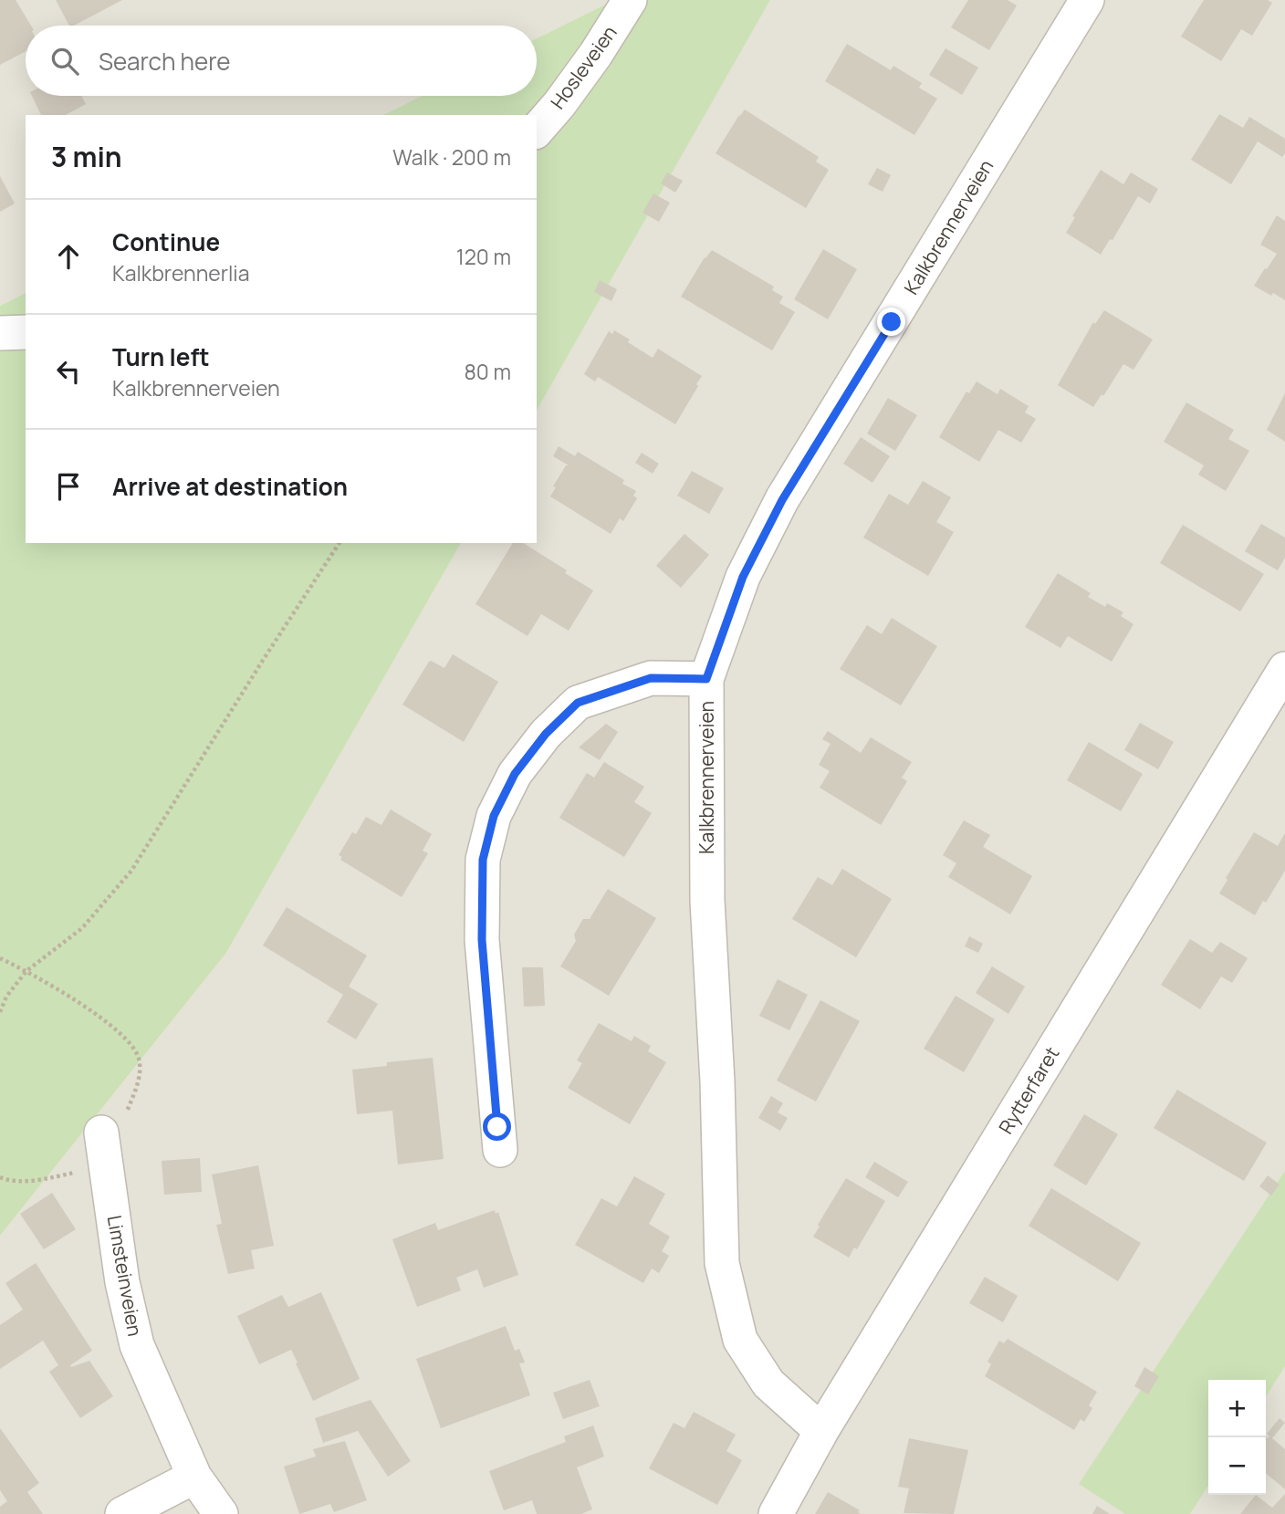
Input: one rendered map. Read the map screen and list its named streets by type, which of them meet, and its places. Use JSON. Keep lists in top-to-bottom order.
{
  "streets": {
    "street": [
      "Hosleveien",
      "Kalkbrennerveien",
      "Rytterfaret",
      "Limsteinveien"
    ]
  },
  "crossings": [
    ["Kalkbrennerveien", "Rytterfaret"]
  ],
  "page": {
    "search": "Search here",
    "heading": ["3 min", "Walk · 200 m"],
    "list": [
      ["Continue", "Kalkbrennerlia", "120 m"],
      ["Turn left", "Kalkbrennerveien", "80 m"],
      "Arrive at destination"
    ],
    "map_buttons": ["+", "−"]
  }
}
